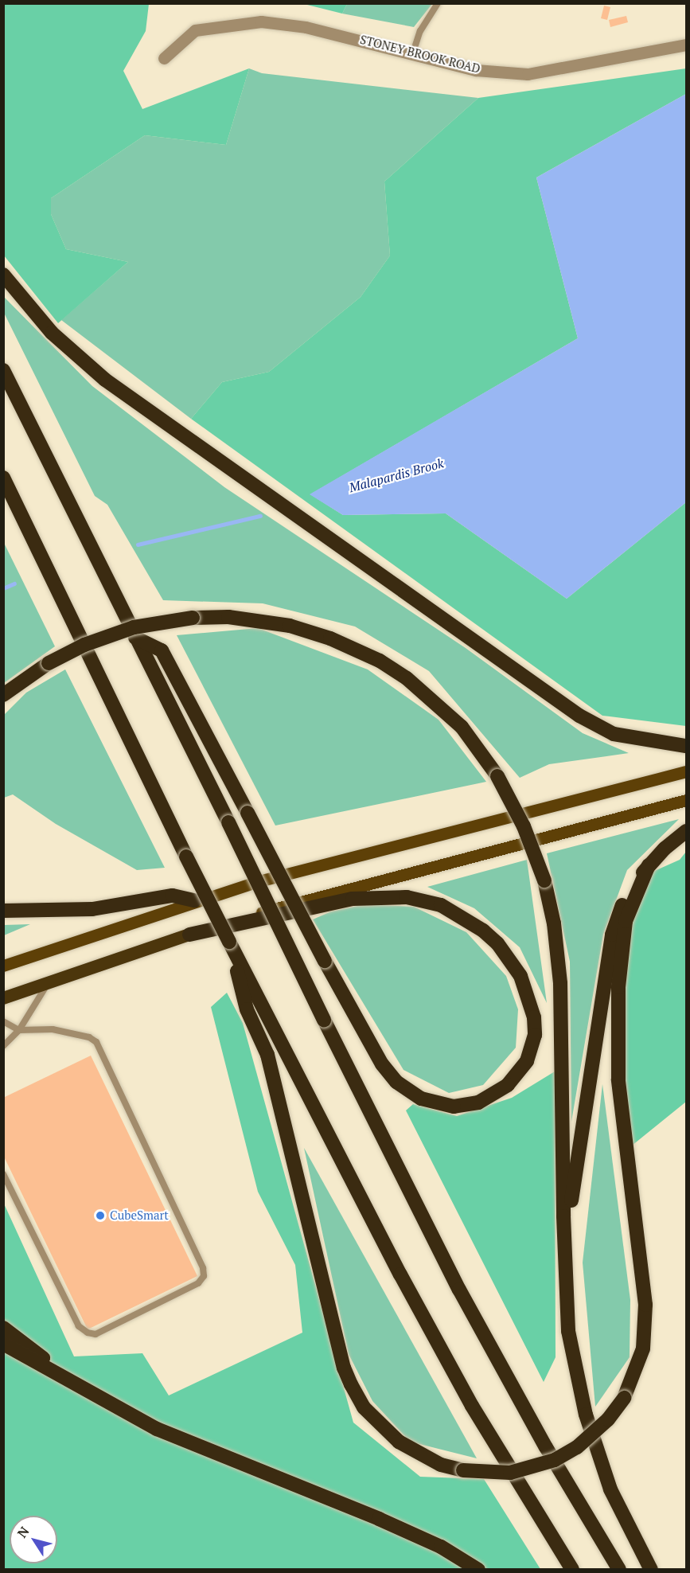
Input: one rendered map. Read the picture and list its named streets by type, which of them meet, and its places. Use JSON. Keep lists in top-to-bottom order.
{
  "streets": {
    "street": ["STONEY BROOK ROAD"]
  },
  "water": ["Malapardis Brook"],
  "places": ["CubeSmart"],
  "north": "top left"
}
